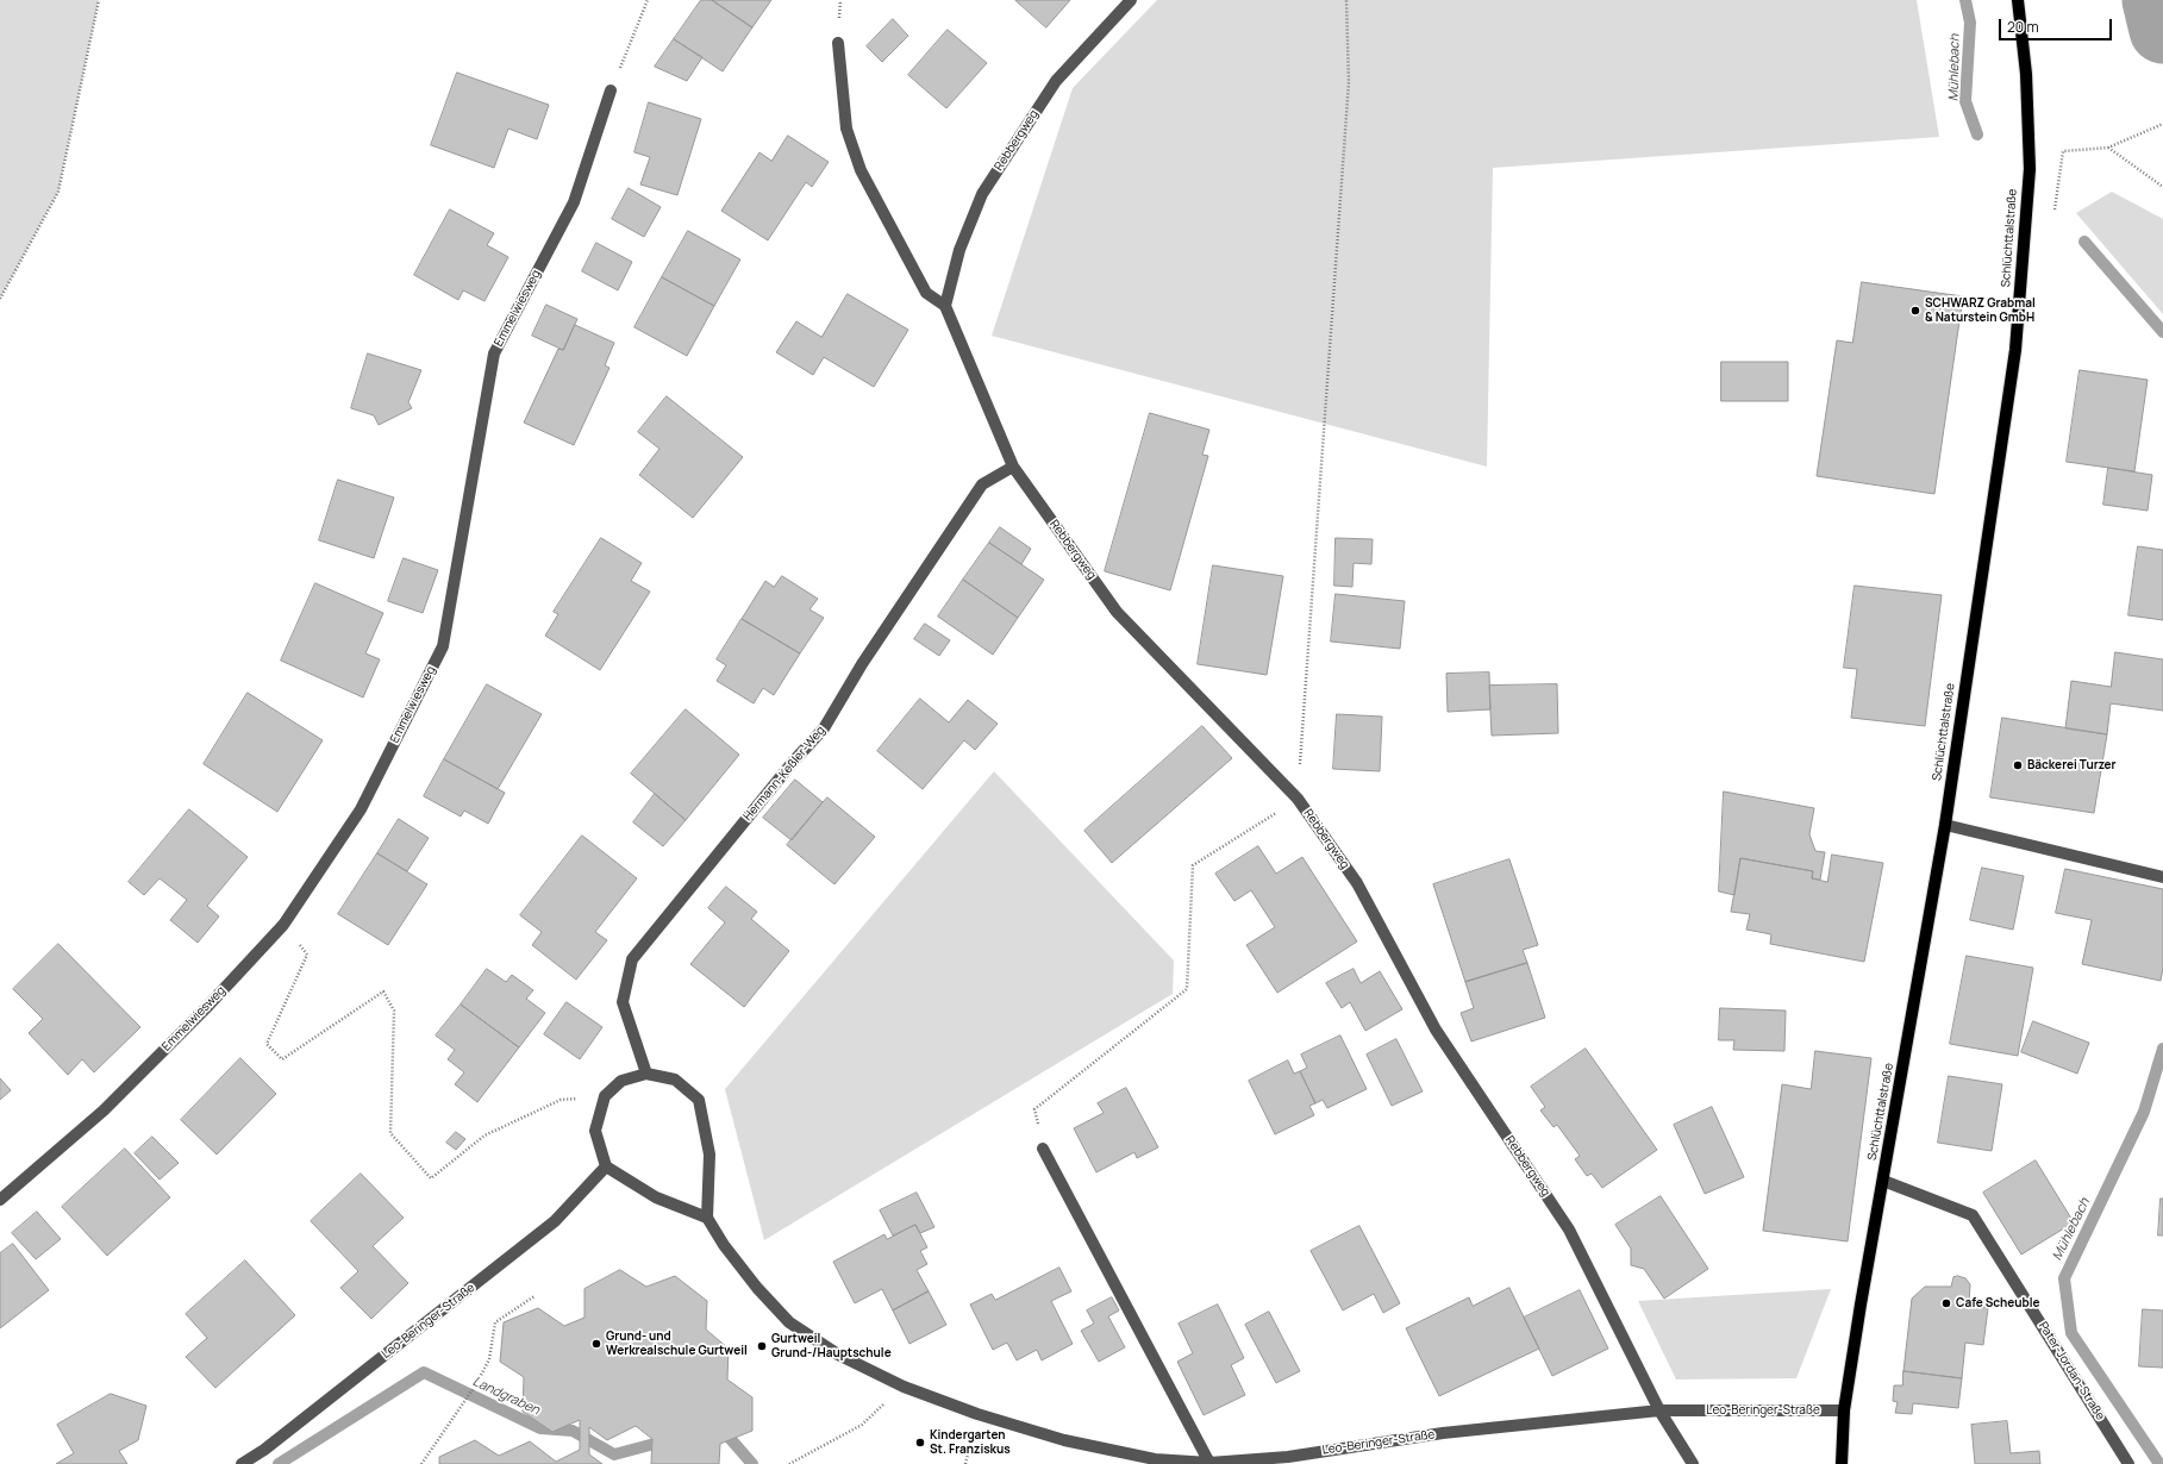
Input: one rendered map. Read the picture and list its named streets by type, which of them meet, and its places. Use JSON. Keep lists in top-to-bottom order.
{
  "streets": {
    "main road": ["Schlüchttalstraße"],
    "street": [
      "Rebbergweg",
      "Emmelwiesweg",
      "Hermann-Keßler-Weg",
      "Leo-Beringer-Straße",
      "Pater-Jordan-Straße"
    ]
  },
  "crossings": [
    ["Rebbergweg", "Hermann-Keßler-Weg"],
    ["Rebbergweg", "Leo-Beringer-Straße"],
    ["Schlüchttalstraße", "Leo-Beringer-Straße"],
    ["Schlüchttalstraße", "Pater-Jordan-Straße"]
  ],
  "water": ["Mühlebach", "Landgraben"],
  "places": [
    "SCHWARZ Grabmal & Naturstein GmbH",
    "Bäckerei Turzer",
    "Cafe Scheuble",
    "Grund- und Werkrealschule Gurtweil",
    "Gurtweil Grund-/Hauptschule",
    "Kindergarten St. Franziskus"
  ],
  "scale_bar": "20 m"
}
